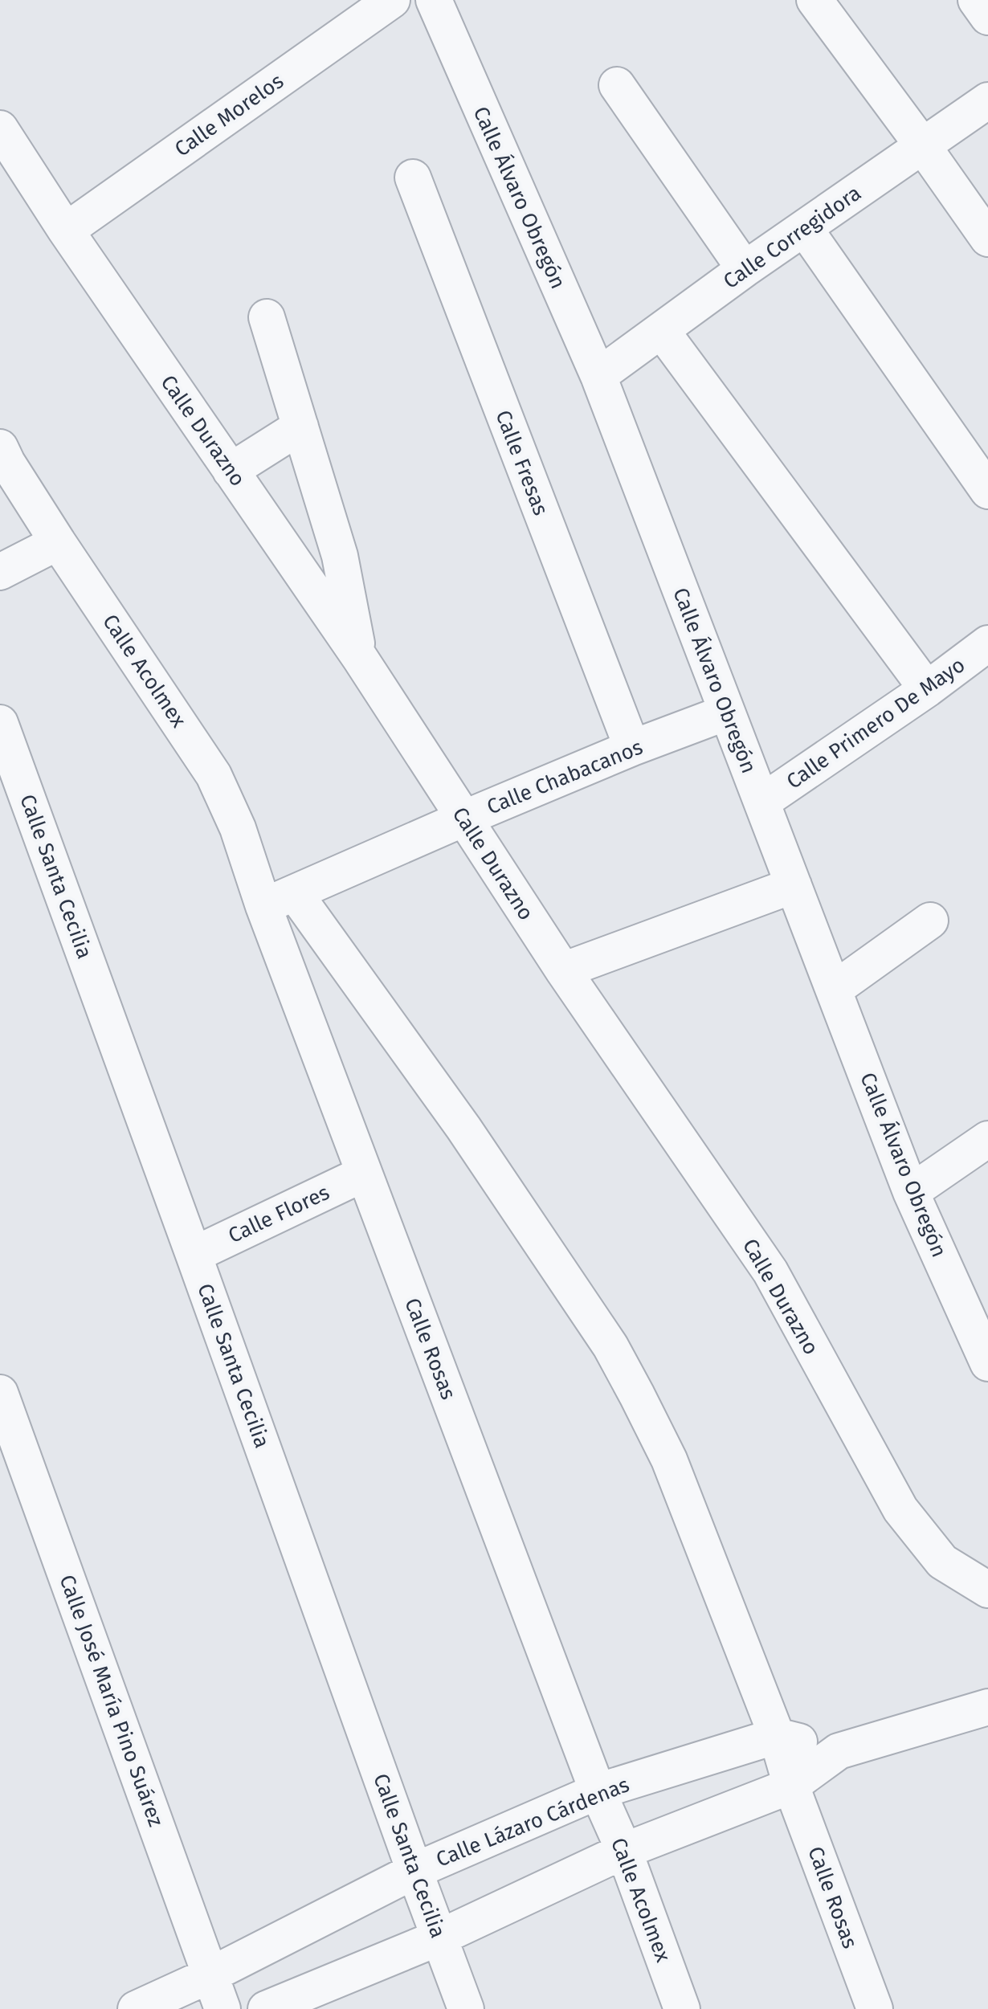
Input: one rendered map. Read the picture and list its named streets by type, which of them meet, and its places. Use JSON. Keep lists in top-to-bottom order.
{
  "streets": {
    "street": [
      "Calle Morelos",
      "Calle Álvaro Obregón",
      "Calle Corregidora",
      "Calle Durazno",
      "Calle Fresas",
      "Calle Acolmex",
      "Calle Primero De Mayo",
      "Calle Chabacanos",
      "Calle Santa Cecilia",
      "Calle Flores",
      "Calle Rosas",
      "Calle José María Pino Suárez",
      "Calle Lázaro Cárdenas"
    ]
  },
  "crossings": [
    ["Calle Morelos", "Calle Durazno"],
    ["Calle Álvaro Obregón", "Calle Corregidora"],
    ["Calle Álvaro Obregón", "Calle Primero De Mayo"],
    ["Calle Álvaro Obregón", "Calle Chabacanos"],
    ["Calle Durazno", "Calle Chabacanos"],
    ["Calle Fresas", "Calle Chabacanos"],
    ["Calle Acolmex", "Calle Chabacanos"],
    ["Calle Acolmex", "Calle Rosas"],
    ["Calle Acolmex", "Calle Lázaro Cárdenas"],
    ["Calle Chabacanos", "Calle Rosas"],
    ["Calle Santa Cecilia", "Calle Flores"],
    ["Calle Santa Cecilia", "Calle Lázaro Cárdenas"],
    ["Calle Flores", "Calle Rosas"],
    ["Calle Rosas", "Calle Lázaro Cárdenas"],
    ["Calle José María Pino Suárez", "Calle Lázaro Cárdenas"]
  ]
}
